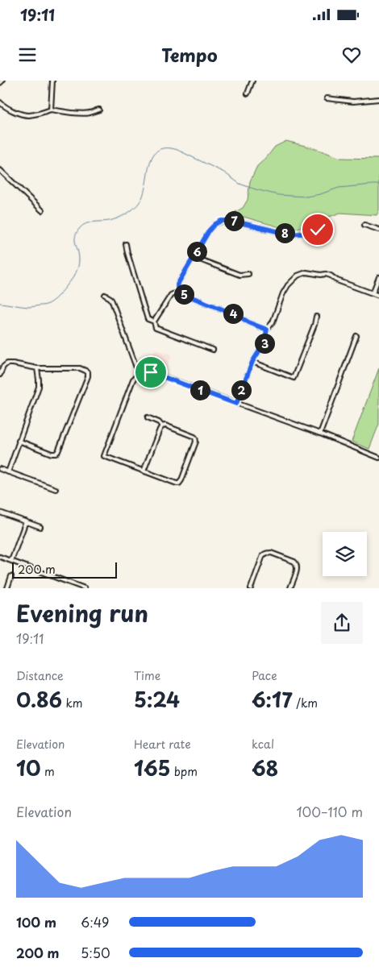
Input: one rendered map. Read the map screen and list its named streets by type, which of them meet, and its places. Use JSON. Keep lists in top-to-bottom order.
{
  "scale_bar": "200 m",
  "page": {
    "status": "19:11",
    "header": "Tempo",
    "pins": [
      "7",
      "8",
      "6",
      "5",
      "4",
      "3",
      "1",
      "2"
    ],
    "scale": "200 m",
    "heading": ["Evening run", "19:11"],
    "stats": [
      ["Distance", "0.86 km"],
      ["Time", "5:24"],
      ["Pace", "6:17 /km"],
      ["Elevation", "10 m"],
      ["Heart rate", "165 bpm"],
      ["kcal", "68"]
    ],
    "chart": ["Elevation", "100–110 m"],
    "list": [
      {
        "name": "100 m",
        "note": "6:49"
      },
      {
        "name": "200 m",
        "note": "5:50"
      }
    ]
  }
}
